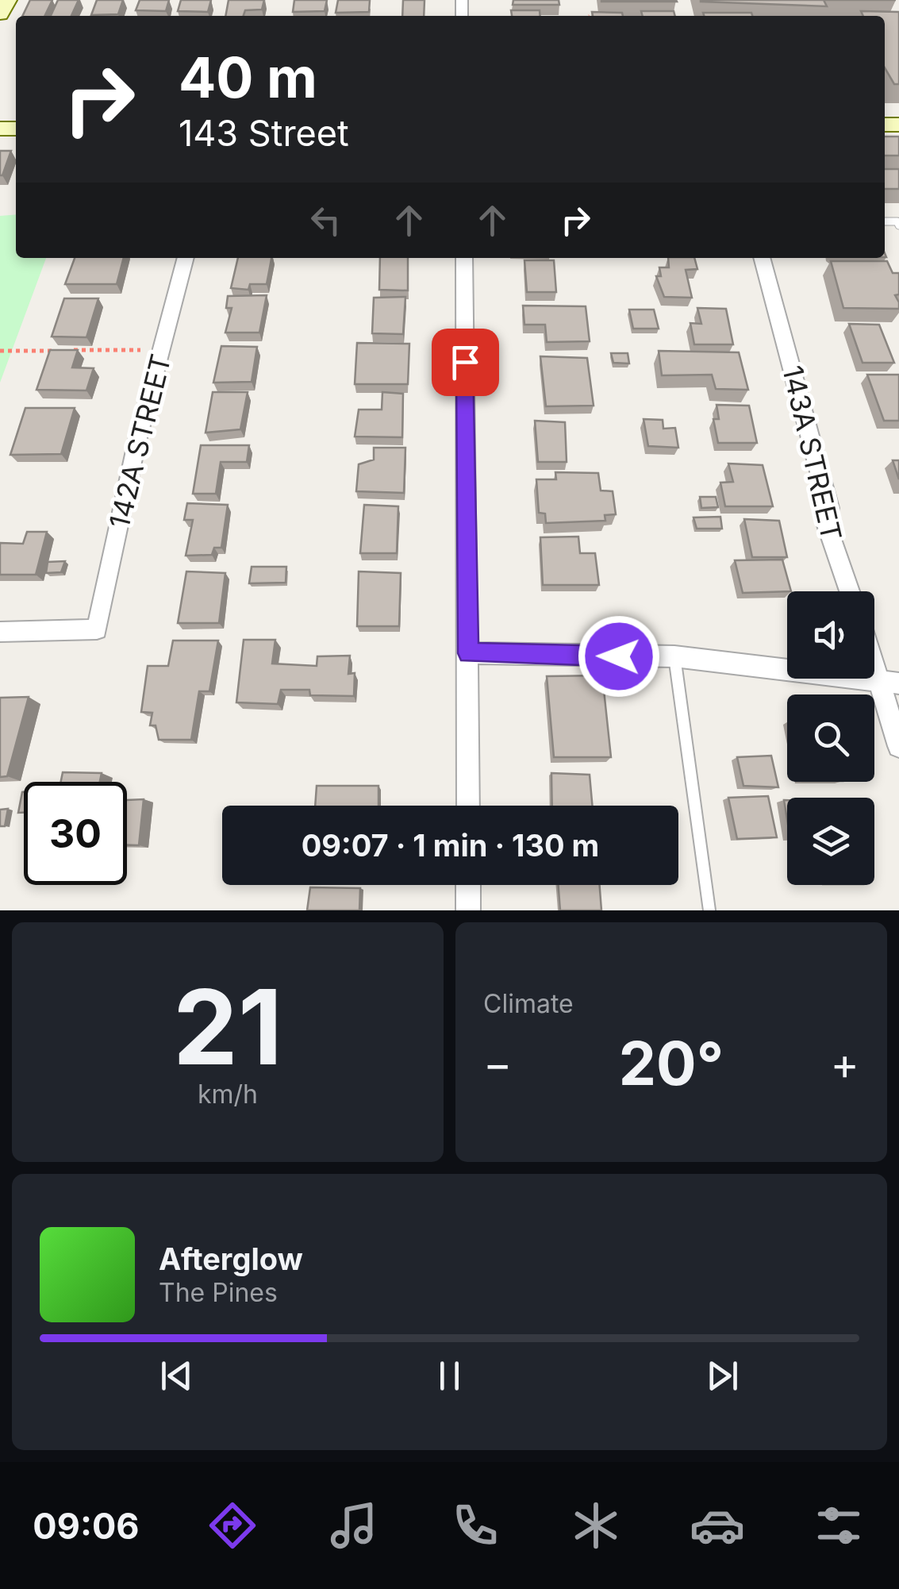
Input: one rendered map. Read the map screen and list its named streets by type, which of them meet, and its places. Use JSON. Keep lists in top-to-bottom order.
{
  "streets": {
    "street": ["142A STREET", "143A STREET"]
  },
  "page": {
    "turn": ["40 m", "143 Street"],
    "limit": "30",
    "trip": "09:07 · 1 min · 130 m",
    "tile": [
      ["21", "km/h"],
      "Climate"
    ],
    "heat": ["−", "20°", "+"],
    "song": ["Afterglow", "The Pines"],
    "tabs": "09:06"
  }
}
